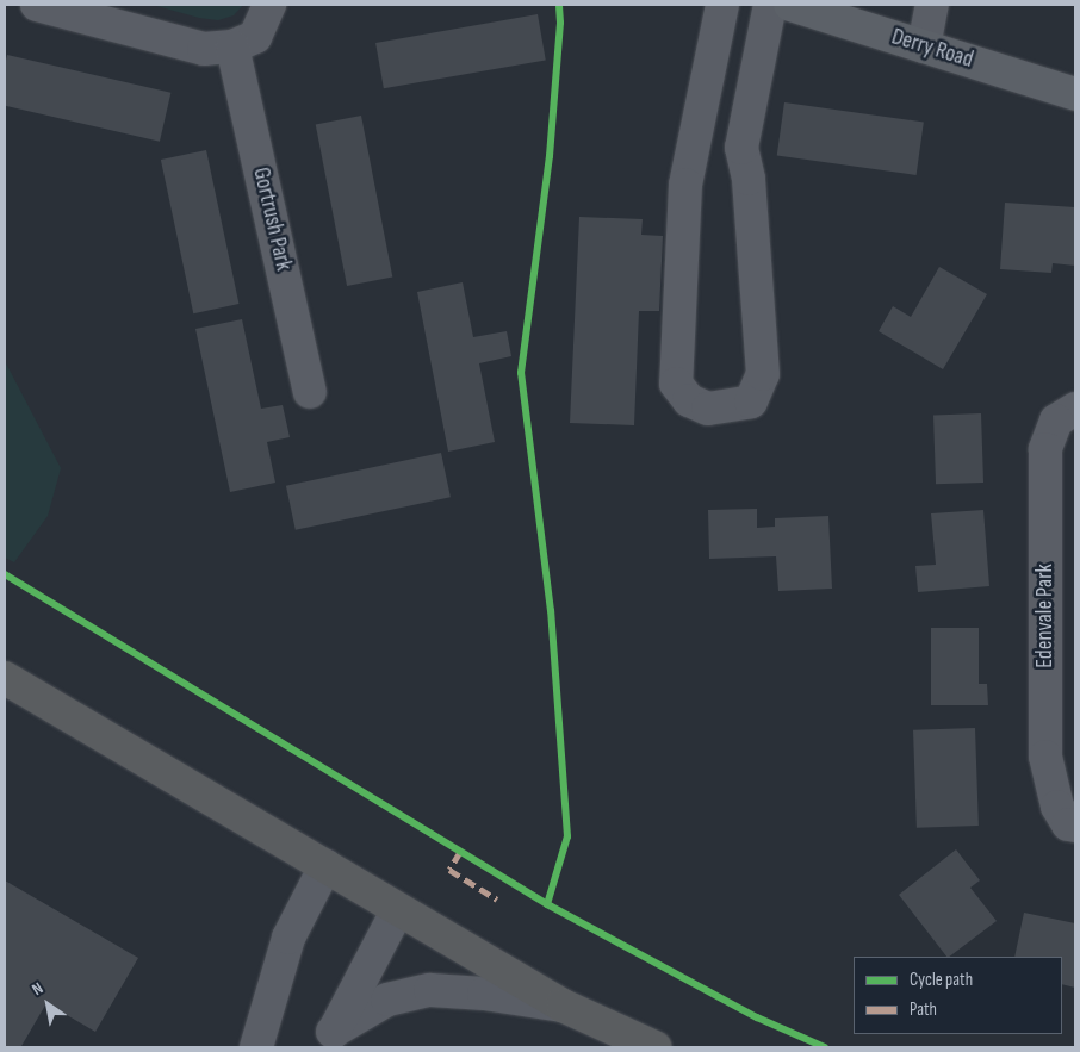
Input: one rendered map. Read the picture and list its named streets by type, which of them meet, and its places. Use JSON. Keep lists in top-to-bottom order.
{
  "streets": {
    "main road": ["Derry Road"],
    "street": ["Gortrush Park", "Edenvale Park"]
  },
  "legend": ["Cycle path", "Path"],
  "north": "top left"
}
